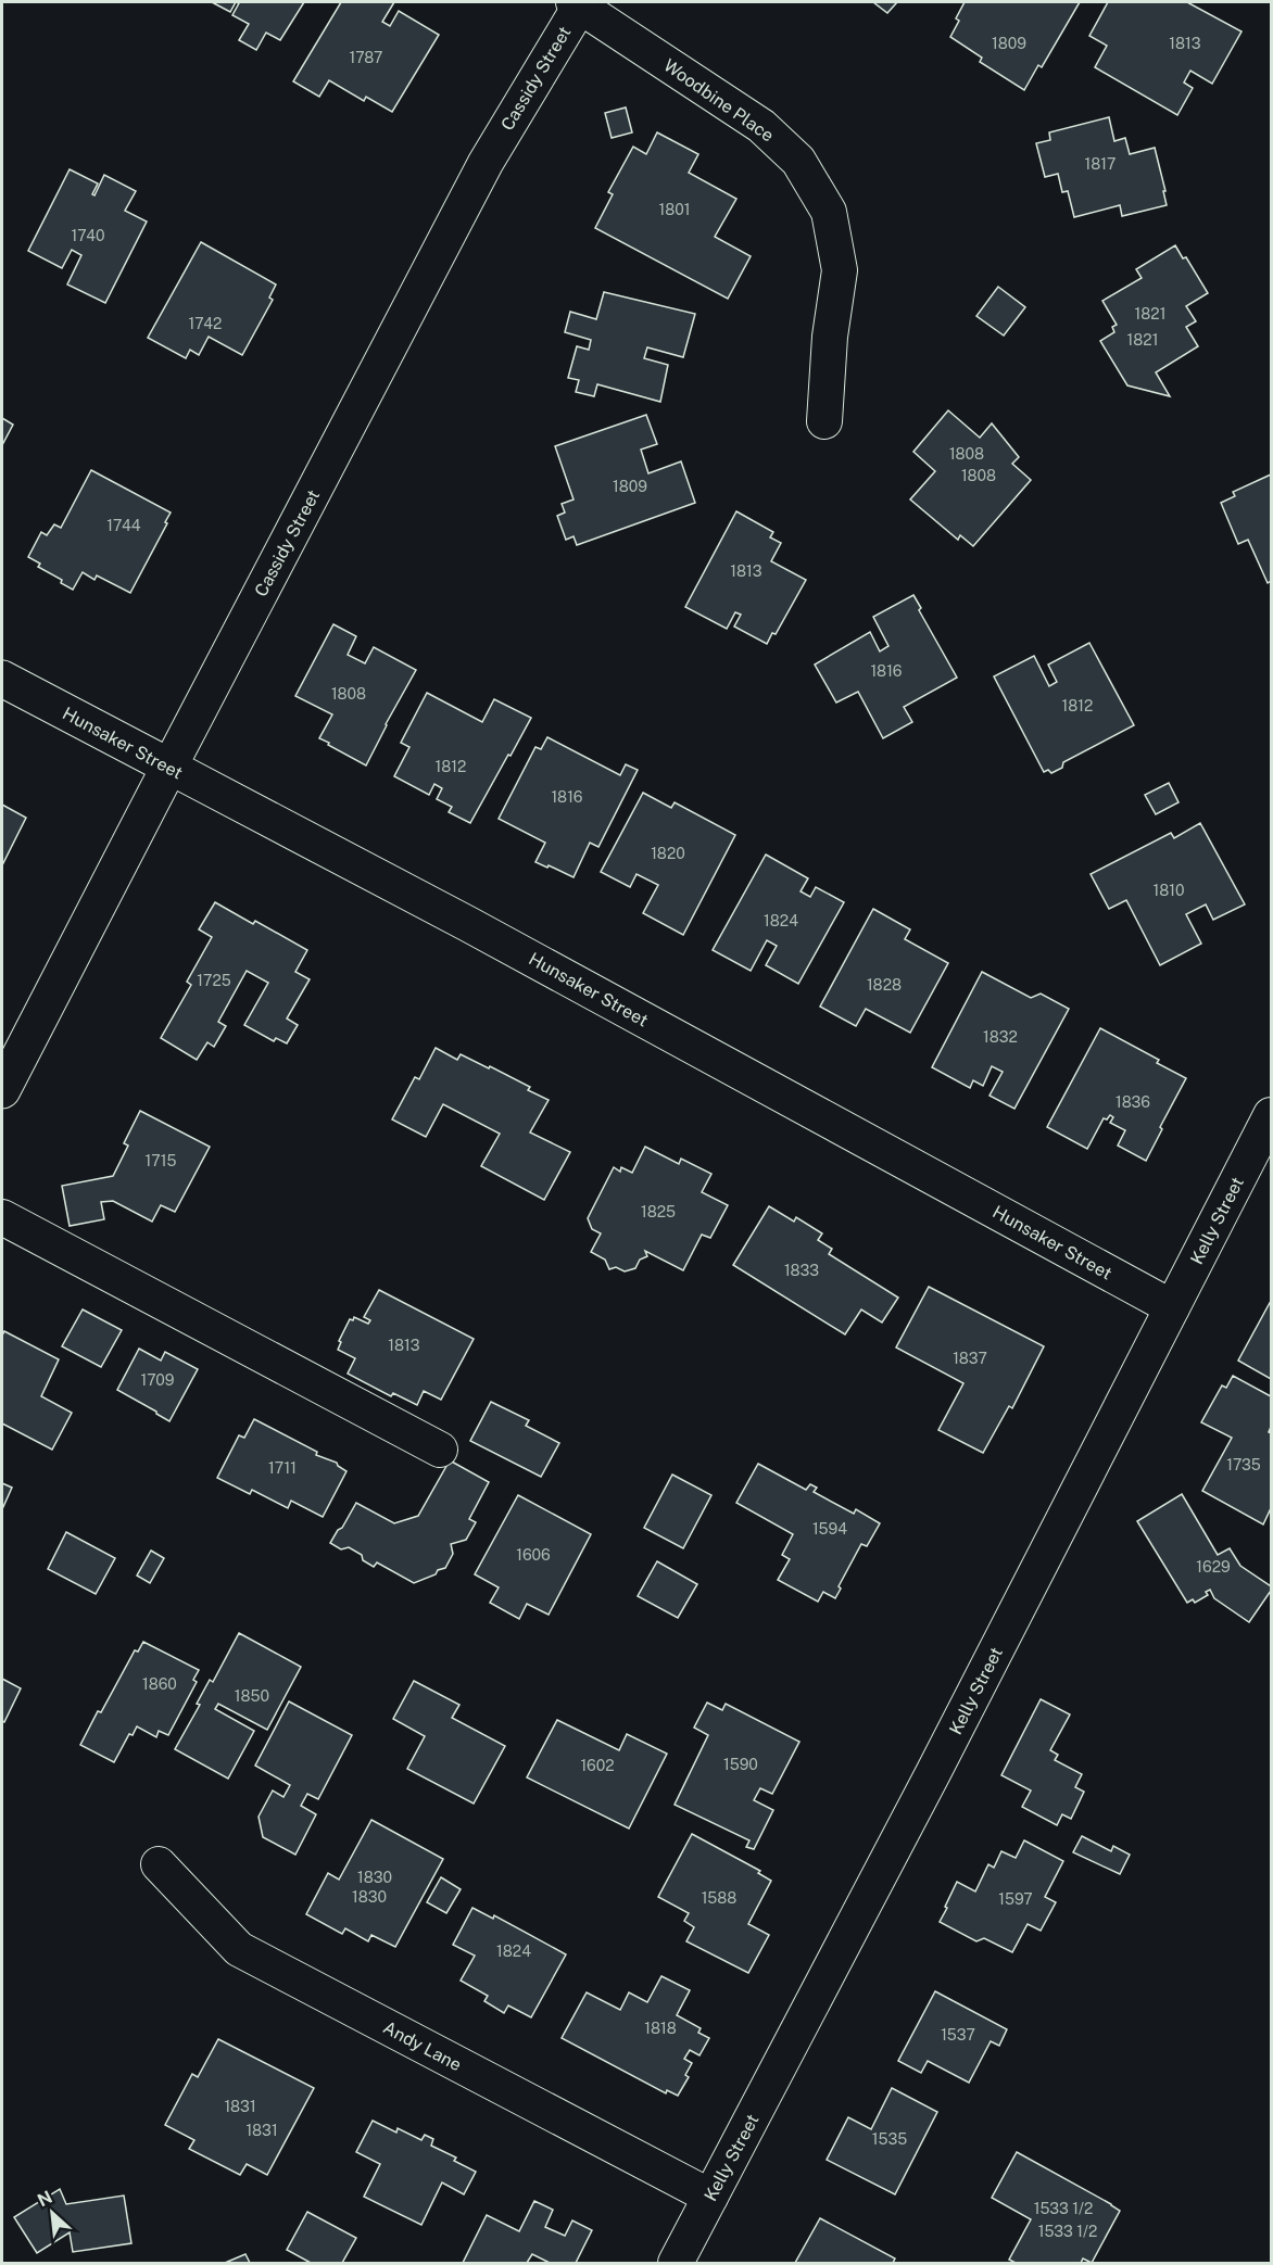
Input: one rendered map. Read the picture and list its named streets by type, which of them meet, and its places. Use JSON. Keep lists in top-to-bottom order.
{
  "streets": {
    "main road": ["Cassidy Street", "Hunsaker Street"],
    "street": ["Woodbine Place", "Kelly Street", "Andy Lane"]
  },
  "crossings": [
    ["Cassidy Street", "Woodbine Place"],
    ["Cassidy Street", "Hunsaker Street"],
    ["Hunsaker Street", "Kelly Street"],
    ["Kelly Street", "Andy Lane"]
  ],
  "house_numbers": [
    "1809",
    "1813",
    "1787",
    "1817",
    "1801",
    "1740",
    "1821",
    "1742",
    "1821",
    "1808",
    "1808",
    "1809",
    "1744",
    "1813",
    "1816",
    "1808",
    "1812",
    "1812",
    "1816",
    "1820",
    "1810",
    "1824",
    "1725",
    "1828",
    "1832",
    "1836",
    "1715",
    "1825",
    "1833",
    "1813",
    "1837",
    "1709",
    "1735",
    "1711",
    "1594",
    "1606",
    "1629",
    "1860",
    "1850",
    "1590",
    "1602",
    "1830",
    "1830",
    "1588",
    "1597",
    "1824",
    "1818",
    "1537",
    "1831",
    "1831",
    "1535",
    "1533 1/2",
    "1533 1/2"
  ],
  "north": "top left"
}
